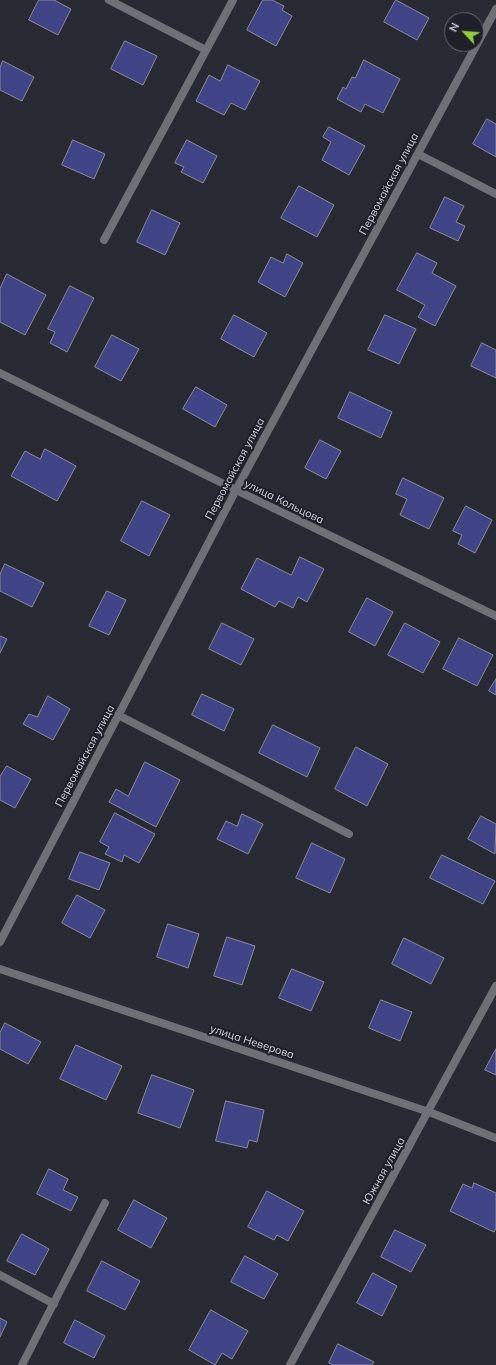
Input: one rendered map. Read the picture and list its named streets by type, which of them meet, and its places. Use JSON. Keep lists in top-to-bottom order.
{
  "streets": {
    "street": [
      "Первомайская улица",
      "улица Кольцова",
      "улица Неверова",
      "Южная улица"
    ]
  },
  "crossings": [
    ["Первомайская улица", "улица Кольцова"],
    ["улица Неверова", "Южная улица"]
  ],
  "north": "top left"
}
